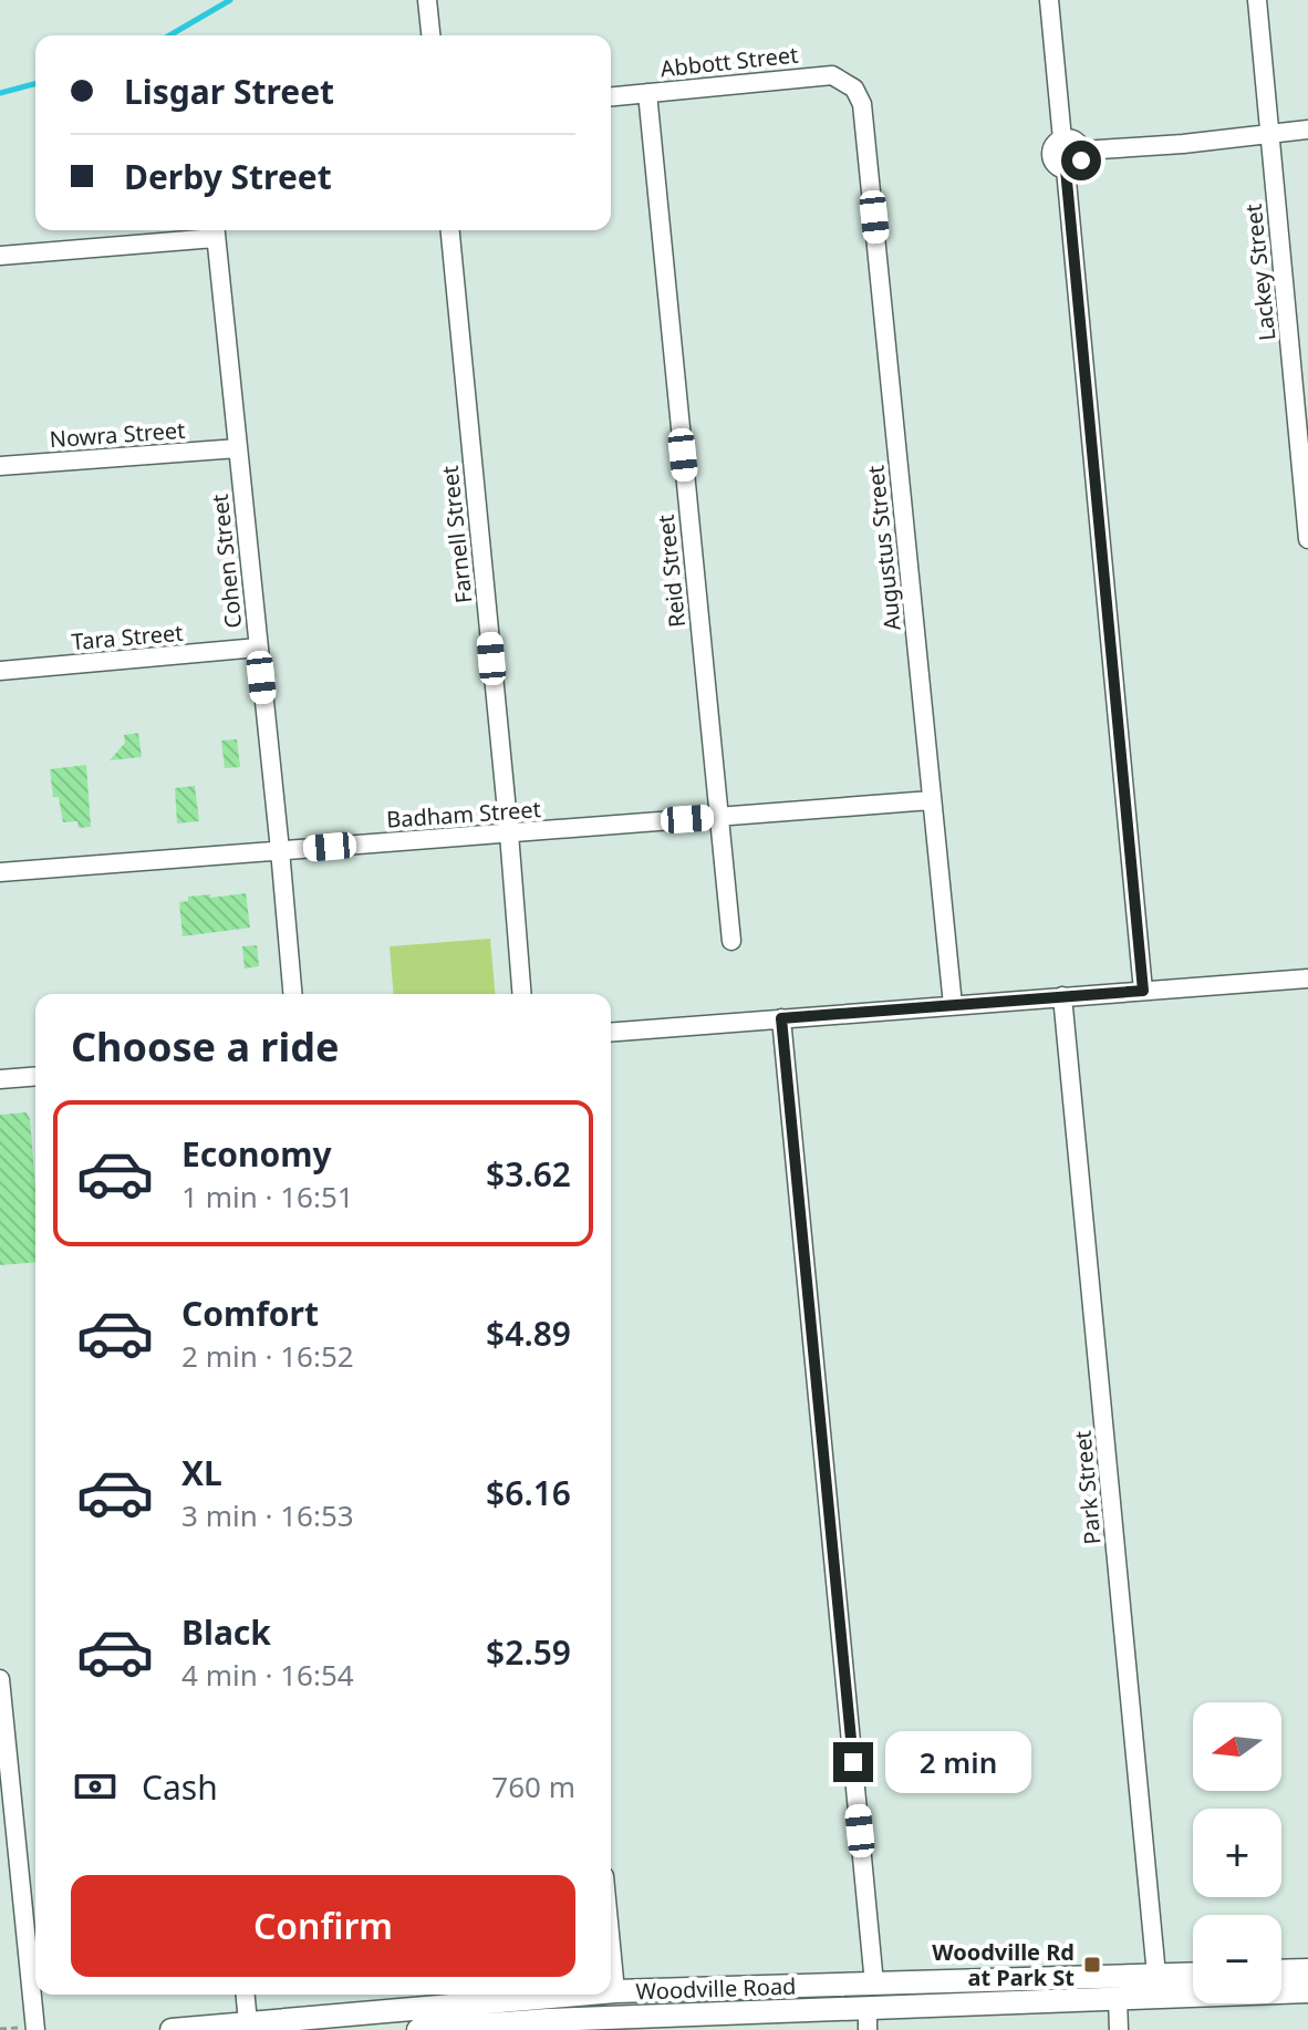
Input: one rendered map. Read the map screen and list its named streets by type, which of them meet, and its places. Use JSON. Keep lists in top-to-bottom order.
{
  "streets": {
    "main road": ["Woodville Road"],
    "street": [
      "Abbott Street",
      "Lackey Street",
      "Nowra Street",
      "Farnell Street",
      "Augustus Street",
      "Cohen Street",
      "Reid Street",
      "Tara Street",
      "Badham Street",
      "Park Street"
    ]
  },
  "crossings": [
    ["Abbott Street", "Augustus Street"],
    ["Abbott Street", "Reid Street"],
    ["Nowra Street", "Cohen Street"],
    ["Farnell Street", "Badham Street"],
    ["Augustus Street", "Badham Street"],
    ["Cohen Street", "Tara Street"],
    ["Cohen Street", "Badham Street"],
    ["Reid Street", "Badham Street"],
    ["Park Street", "Woodville Road"]
  ],
  "places": {
    "transit": ["Woodville Rd at Park St"]
  },
  "north": "left",
  "page": {
    "banner": ["Lisgar Street", "Derby Street"],
    "heading": "Choose a ride",
    "list": [
      {
        "name": "Economy",
        "note": "1 min · 16:51",
        "value": "$3.62"
      },
      {
        "name": "Comfort",
        "note": "2 min · 16:52",
        "value": "$4.89"
      },
      {
        "name": "XL",
        "note": "3 min · 16:53",
        "value": "$6.16"
      },
      {
        "name": "Black",
        "note": "4 min · 16:54",
        "value": "$2.59"
      }
    ],
    "map_buttons": ["+", "−"],
    "bubble": "2 min",
    "pay": ["Cash", "760 m"],
    "buttons": "Confirm"
  }
}
